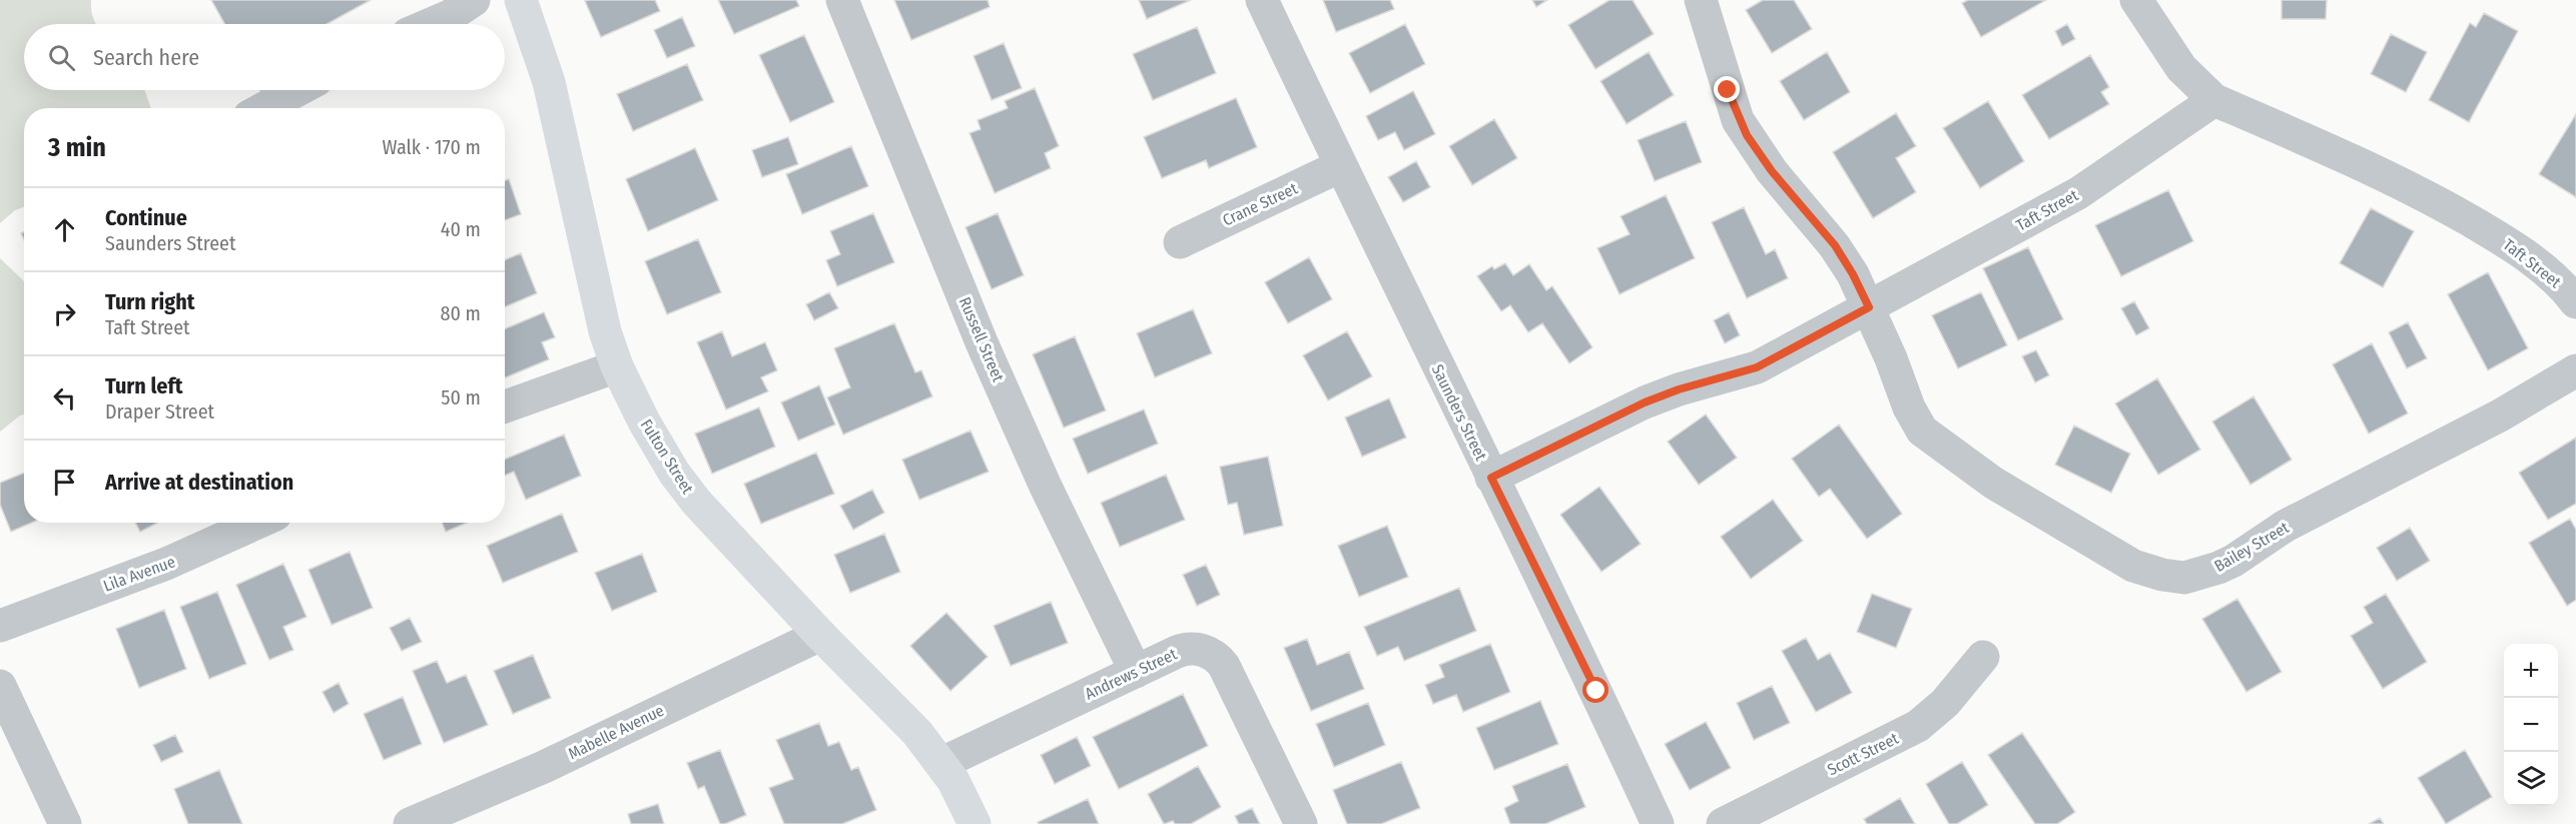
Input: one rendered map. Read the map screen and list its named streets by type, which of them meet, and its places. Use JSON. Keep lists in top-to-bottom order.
{
  "streets": {
    "street": [
      "Crane Street",
      "Taft Street",
      "Russell Street",
      "Saunders Street",
      "Fulton Street",
      "Bailey Street",
      "Lila Avenue",
      "Andrews Street",
      "Mabelle Avenue",
      "Scott Street"
    ]
  },
  "crossings": [
    ["Crane Street", "Saunders Street"],
    ["Taft Street", "Saunders Street"],
    ["Taft Street", "Bailey Street"],
    ["Russell Street", "Andrews Street"],
    ["Fulton Street", "Andrews Street"],
    ["Fulton Street", "Mabelle Avenue"]
  ],
  "page": {
    "search": "Search here",
    "heading": ["3 min", "Walk · 170 m"],
    "list": [
      ["Continue", "Saunders Street", "40 m"],
      ["Turn right", "Taft Street", "80 m"],
      ["Turn left", "Draper Street", "50 m"],
      "Arrive at destination"
    ],
    "map_buttons": ["+", "−"]
  }
}
